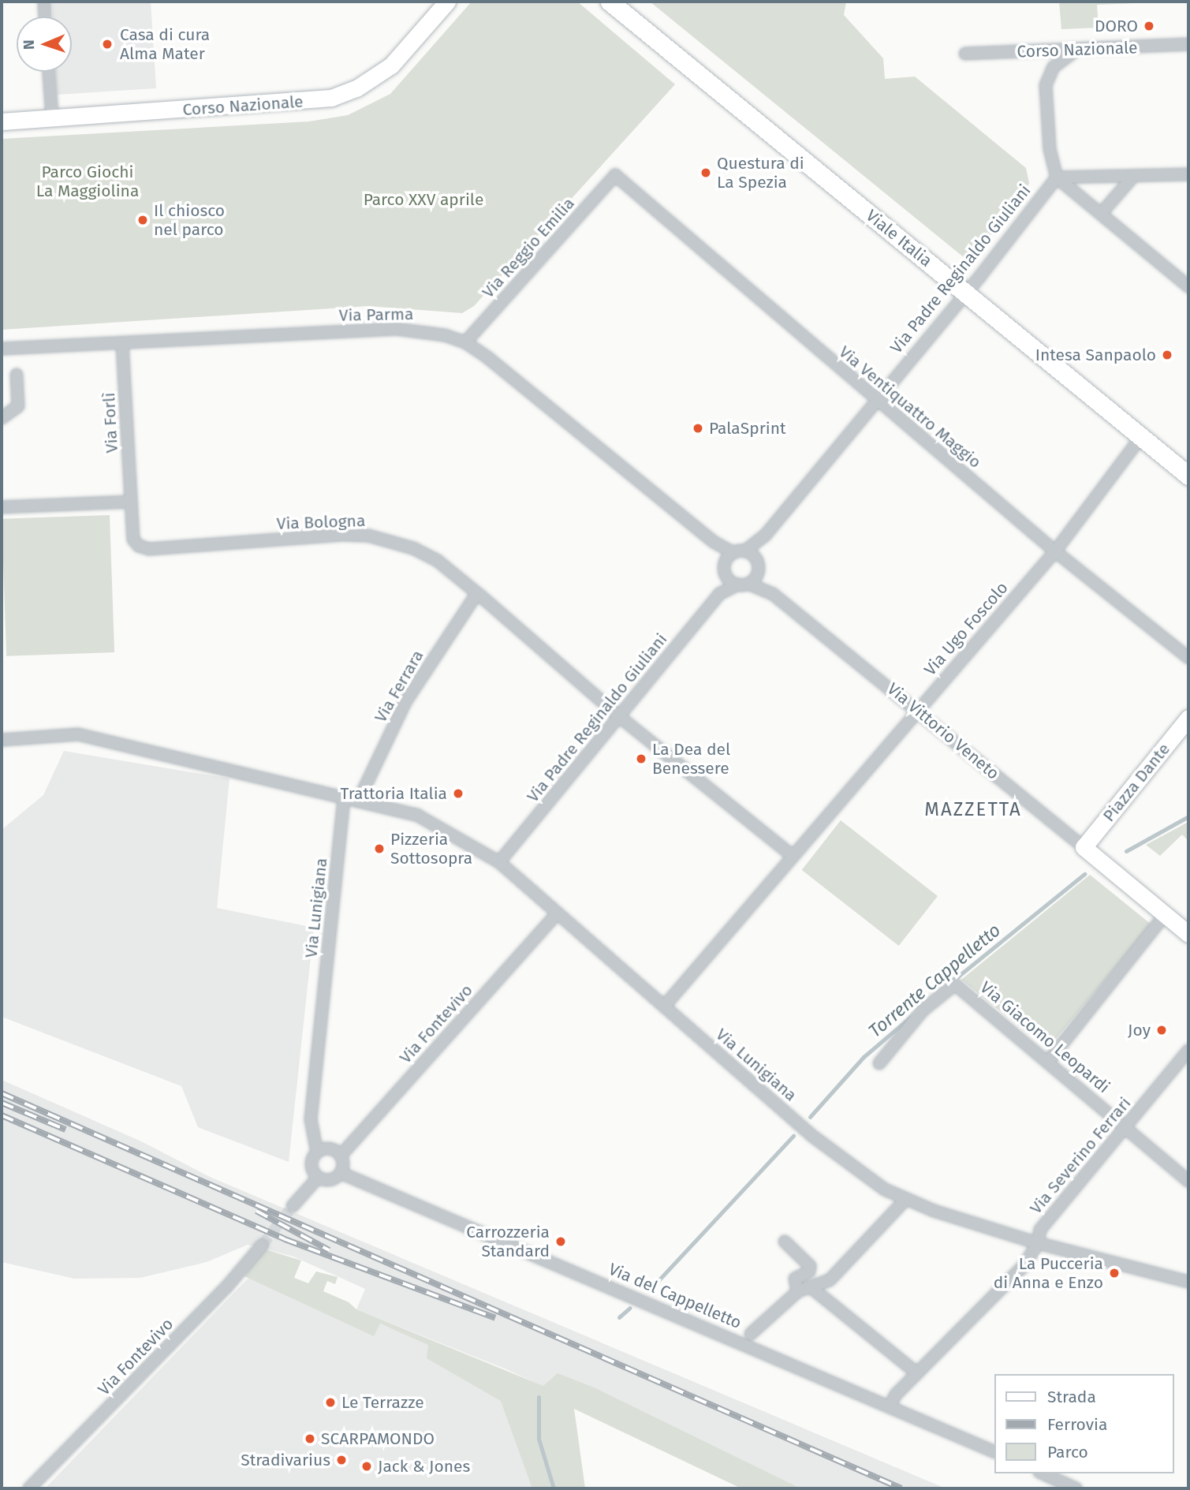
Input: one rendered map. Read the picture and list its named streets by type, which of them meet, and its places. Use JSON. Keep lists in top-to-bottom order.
{
  "streets": {
    "main road": ["Viale Italia"],
    "street": [
      "Corso Nazionale",
      "Via Reggio Emilia",
      "Via Padre Reginaldo Giuliani",
      "Via Parma",
      "Via Ventiquattro Maggio",
      "Via Forlì",
      "Via Bologna",
      "Via Ugo Foscolo",
      "Via Ferrara",
      "Via Vittorio Veneto",
      "Piazza Dante",
      "Via Lunigiana",
      "Via Fontevivo",
      "Via Giacomo Leopardi",
      "Via Severino Ferrari",
      "Via del Cappelletto"
    ]
  },
  "crossings": [
    ["Viale Italia", "Via Padre Reginaldo Giuliani"],
    ["Via Reggio Emilia", "Via Parma"],
    ["Via Reggio Emilia", "Via Ventiquattro Maggio"],
    ["Via Padre Reginaldo Giuliani", "Via Parma"],
    ["Via Padre Reginaldo Giuliani", "Via Ventiquattro Maggio"],
    ["Via Padre Reginaldo Giuliani", "Via Bologna"],
    ["Via Padre Reginaldo Giuliani", "Via Vittorio Veneto"],
    ["Via Padre Reginaldo Giuliani", "Via Lunigiana"],
    ["Via Parma", "Via Forlì"],
    ["Via Parma", "Via Vittorio Veneto"],
    ["Via Ventiquattro Maggio", "Via Ugo Foscolo"],
    ["Via Forlì", "Via Bologna"],
    ["Via Bologna", "Via Ferrara"],
    ["Via Ugo Foscolo", "Via Vittorio Veneto"],
    ["Via Ugo Foscolo", "Via Lunigiana"],
    ["Via Ferrara", "Via Lunigiana"],
    ["Via Vittorio Veneto", "Piazza Dante"],
    ["Via Lunigiana", "Via Fontevivo"],
    ["Via Lunigiana", "Via Severino Ferrari"],
    ["Via Lunigiana", "Via del Cappelletto"],
    ["Via Fontevivo", "Via del Cappelletto"],
    ["Via Giacomo Leopardi", "Via Severino Ferrari"],
    ["Via Severino Ferrari", "Via del Cappelletto"]
  ],
  "districts": ["MAZZETTA"],
  "water": ["Torrente Cappelletto"],
  "parks": ["Parco Giochi La Maggiolina", "Parco XXV aprile"],
  "places": [
    "DORO",
    "Casa di cura Alma Mater",
    "Questura di La Spezia",
    "Il chiosco nel parco",
    "Intesa Sanpaolo",
    "PalaSprint",
    "La Dea del Benessere",
    "Trattoria Italia",
    "Pizzeria Sottosopra",
    "Joy",
    "Carrozzeria Standard",
    "La Pucceria di Anna e Enzo",
    "Le Terrazze",
    "SCARPAMONDO",
    "Stradivarius",
    "Jack & Jones"
  ],
  "legend": ["Strada", "Ferrovia", "Parco"],
  "north": "left"
}
